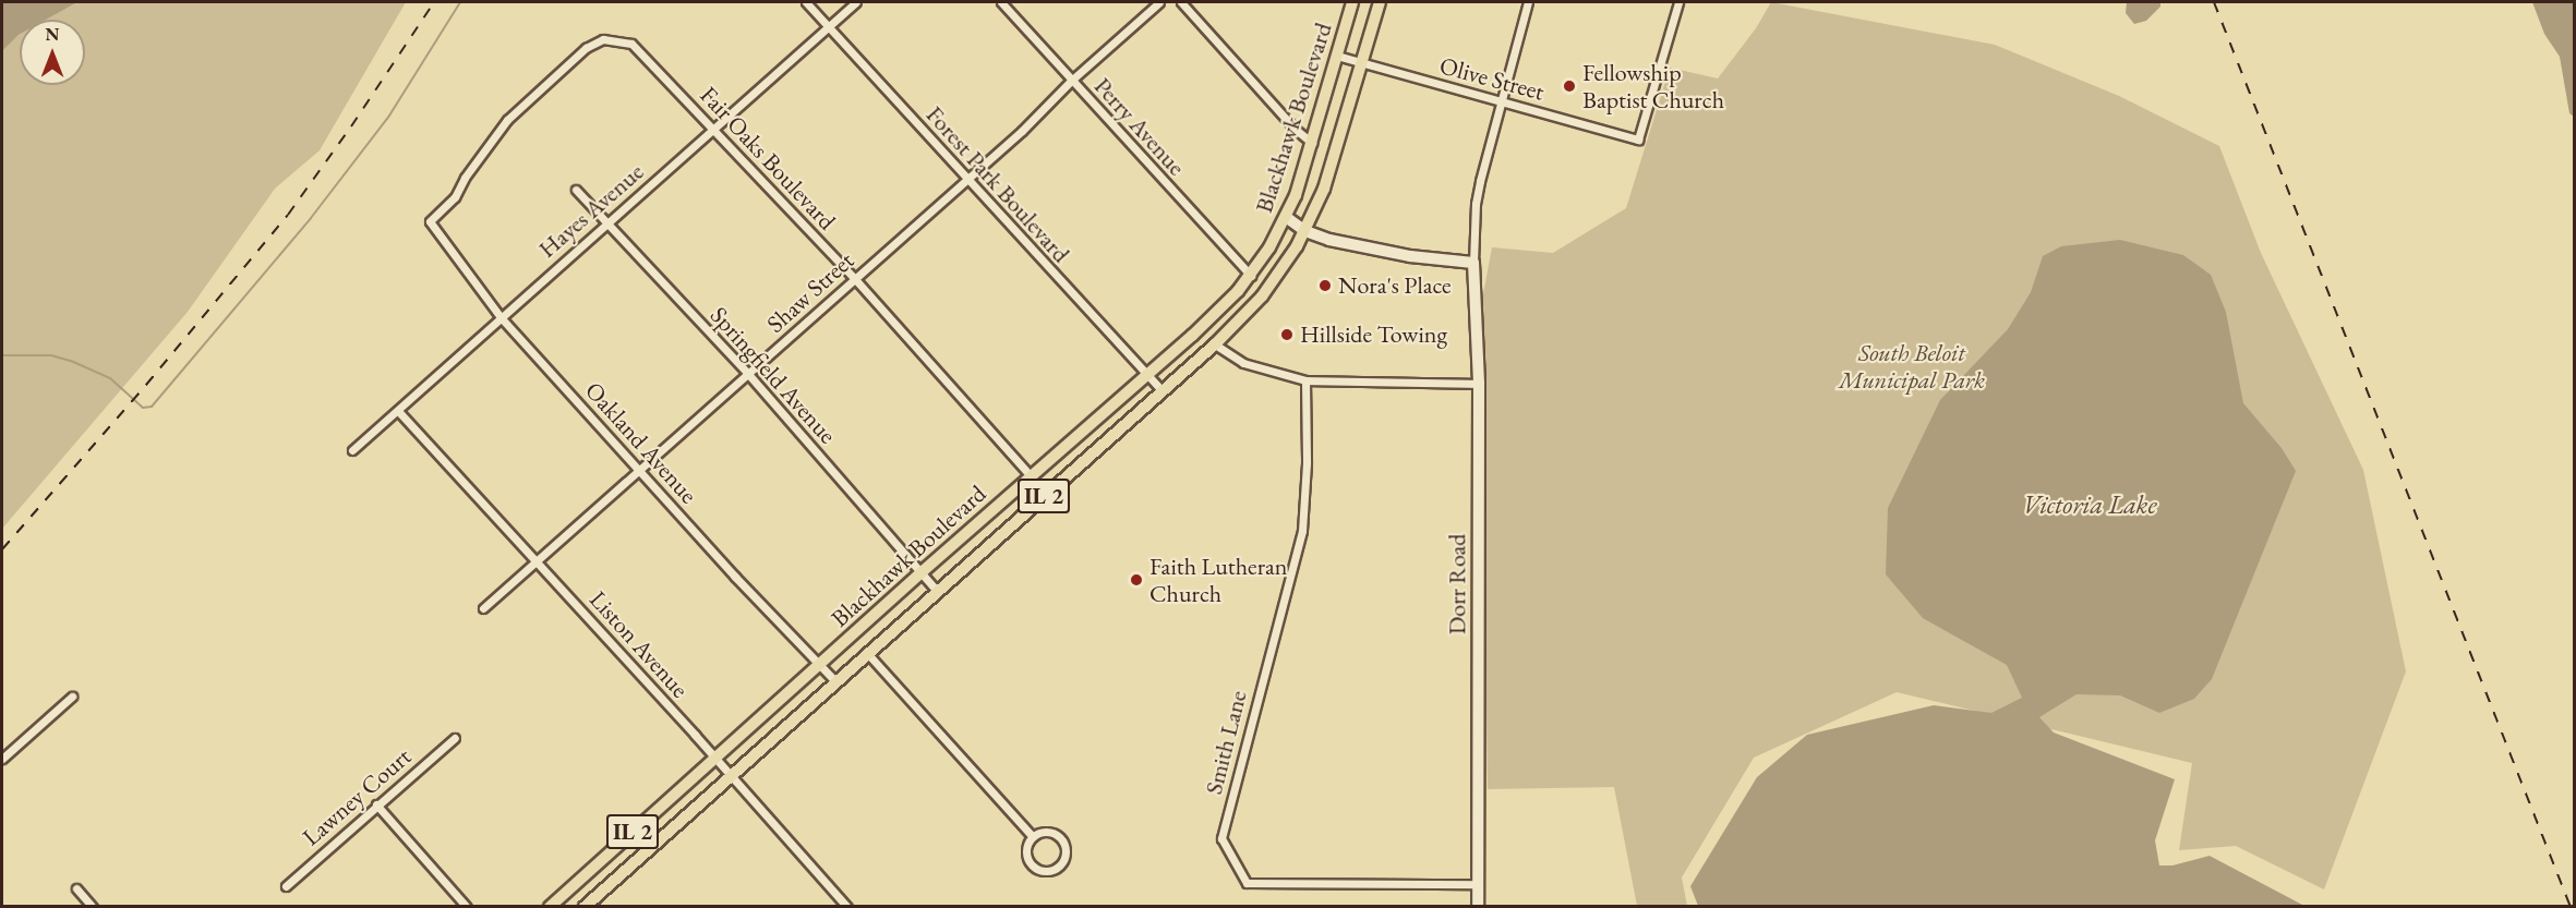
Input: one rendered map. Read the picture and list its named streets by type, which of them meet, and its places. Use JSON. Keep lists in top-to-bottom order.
{
  "streets": {
    "main road": ["Blackhawk Boulevard", "IL 2"],
    "street": [
      "Olive Street",
      "Perry Avenue",
      "Fair Oaks Boulevard",
      "Forest Park Boulevard",
      "Hayes Avenue",
      "Shaw Street",
      "Springfield Avenue",
      "Oakland Avenue",
      "Dorr Road",
      "Liston Avenue",
      "Smith Lane",
      "Lawney Court"
    ]
  },
  "crossings": [
    ["Olive Street", "Blackhawk Boulevard"],
    ["Blackhawk Boulevard", "Perry Avenue"],
    ["Blackhawk Boulevard", "Fair Oaks Boulevard"],
    ["Blackhawk Boulevard", "Forest Park Boulevard"],
    ["Blackhawk Boulevard", "Springfield Avenue"],
    ["Blackhawk Boulevard", "Oakland Avenue"],
    ["Blackhawk Boulevard", "Liston Avenue"],
    ["Perry Avenue", "Shaw Street"],
    ["Fair Oaks Boulevard", "Hayes Avenue"],
    ["Fair Oaks Boulevard", "Shaw Street"],
    ["Fair Oaks Boulevard", "Oakland Avenue"],
    ["Forest Park Boulevard", "Hayes Avenue"],
    ["Forest Park Boulevard", "Shaw Street"],
    ["Hayes Avenue", "Springfield Avenue"],
    ["Hayes Avenue", "Oakland Avenue"],
    ["Hayes Avenue", "Liston Avenue"],
    ["Shaw Street", "Springfield Avenue"],
    ["Shaw Street", "Oakland Avenue"],
    ["Shaw Street", "Liston Avenue"],
    ["Dorr Road", "Smith Lane"]
  ],
  "water": ["Victoria Lake"],
  "parks": ["South Beloit Municipal Park"],
  "places": [
    "Fellowship Baptist Church",
    "Nora's Place",
    "Hillside Towing",
    "Faith Lutheran Church"
  ],
  "north": "top"
}
